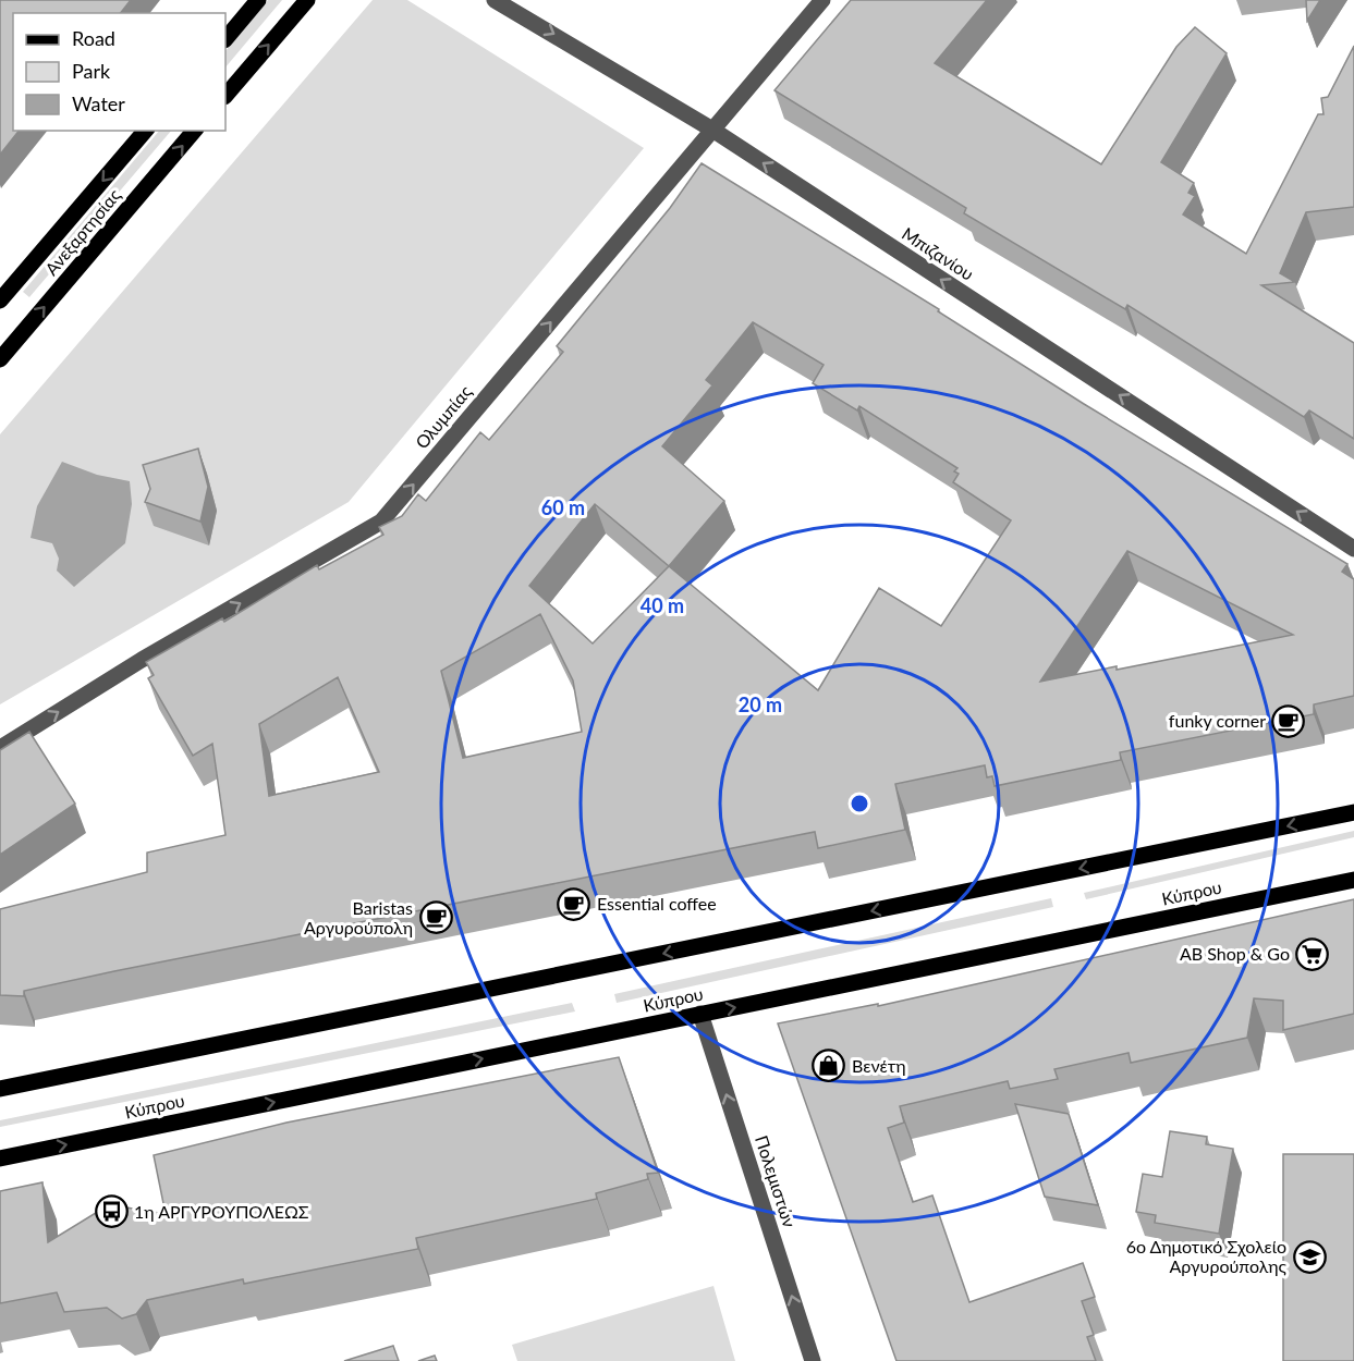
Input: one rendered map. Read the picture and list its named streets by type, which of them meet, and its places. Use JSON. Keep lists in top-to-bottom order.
{
  "streets": {
    "main road": ["Ανεξαρτησίας", "Κύπρου"],
    "street": ["Μπιζανίου", "Ολυμπίας", "Πολεμιστών"]
  },
  "crossings": [
    ["Μπιζανίου", "Ολυμπίας"],
    ["Κύπρου", "Πολεμιστών"]
  ],
  "one_way": ["Ολυμπίας", "Πολεμιστών"],
  "places": {
    "cafe": ["funky corner", "Essential coffee", "Baristas Αργυρούπολη"],
    "supermarket": ["ΑΒ Shop & Go"],
    "shop": ["Βενέτη"],
    "bus stop": ["1η ΑΡΓΥΡΟΥΠΟΛΕΩΣ"],
    "school or university": ["6ο Δημοτικό Σχολείο Αργυρούπολης"]
  },
  "legend": ["Road", "Park", "Water"],
  "rings": ["60 m", "40 m", "20 m"]
}
